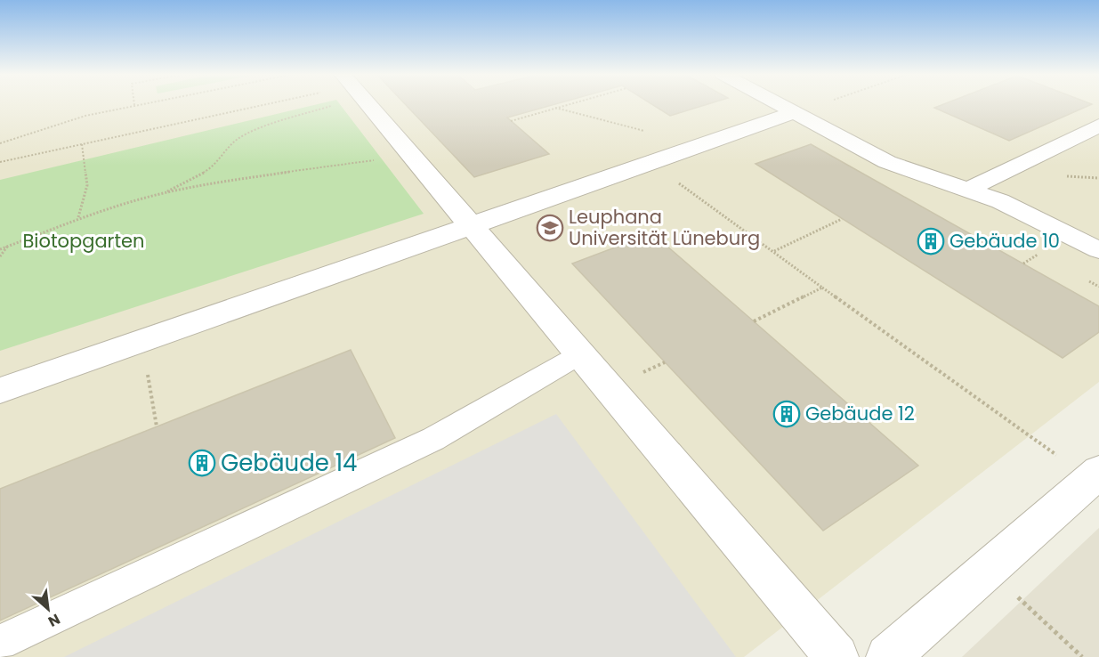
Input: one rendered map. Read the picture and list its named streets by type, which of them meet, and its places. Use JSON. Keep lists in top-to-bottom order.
{
  "parks": ["Biotopgarten"],
  "places": {
    "school or university": ["Leuphana Universität Lüneburg"],
    "building": ["Gebäude 10", "Gebäude 12", "Gebäude 14"]
  },
  "north": "bottom right"
}
